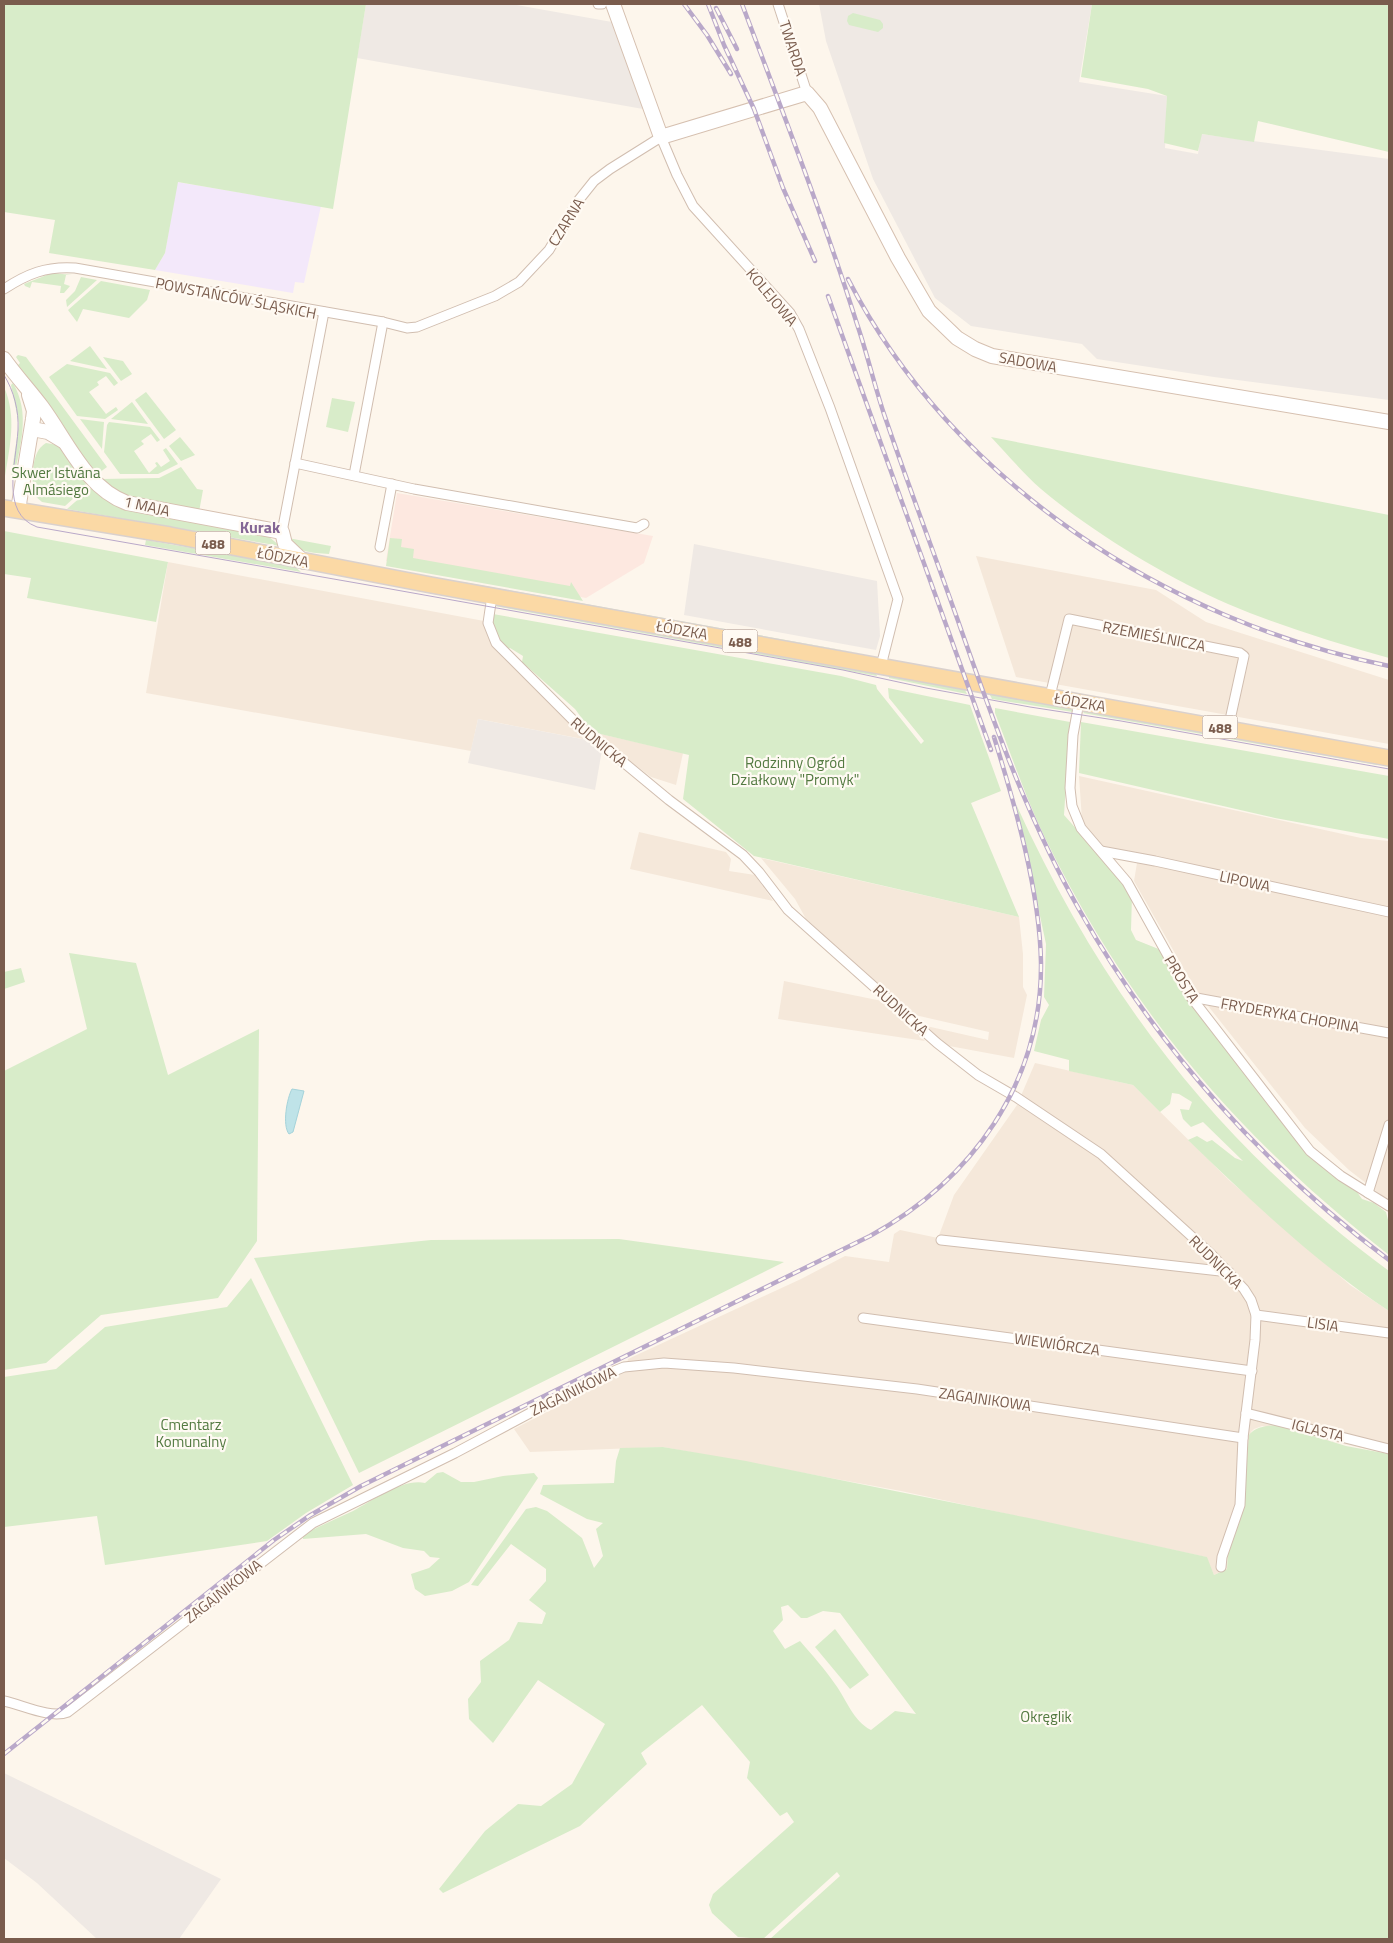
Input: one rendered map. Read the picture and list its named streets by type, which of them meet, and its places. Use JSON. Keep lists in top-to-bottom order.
{
  "streets": {
    "main road": ["488", "ŁÓDZKA"],
    "street": [
      "TWARDA",
      "CZARNA",
      "KOLEJOWA",
      "POWSTAŃCÓW ŚLĄSKICH",
      "SADOWA",
      "1 MAJA",
      "RZEMIEŚLNICZA",
      "RUDNICKA",
      "LIPOWA",
      "PROSTA",
      "FRYDERYKA CHOPINA",
      "LISIA",
      "WIEWIÓRCZA",
      "ZAGAJNIKOWA",
      "IGLASTA"
    ]
  },
  "crossings": [
    ["TWARDA", "CZARNA"],
    ["TWARDA", "SADOWA"],
    ["CZARNA", "KOLEJOWA"],
    ["CZARNA", "POWSTAŃCÓW ŚLĄSKICH"],
    ["CZARNA", "SADOWA"],
    ["KOLEJOWA", "ŁÓDZKA"],
    ["POWSTAŃCÓW ŚLĄSKICH", "1 MAJA"],
    ["1 MAJA", "ŁÓDZKA"],
    ["ŁÓDZKA", "RZEMIEŚLNICZA"],
    ["ŁÓDZKA", "RUDNICKA"],
    ["ŁÓDZKA", "PROSTA"],
    ["RUDNICKA", "LISIA"],
    ["RUDNICKA", "WIEWIÓRCZA"],
    ["RUDNICKA", "ZAGAJNIKOWA"],
    ["RUDNICKA", "IGLASTA"],
    ["LIPOWA", "PROSTA"],
    ["PROSTA", "FRYDERYKA CHOPINA"]
  ],
  "districts": ["Kurak"],
  "parks": [
    "Skwer Istvána Almásiego",
    "Rodzinny Ogród Działkowy \"Promyk\"",
    "Cmentarz Komunalny",
    "Okręglik"
  ]
}
